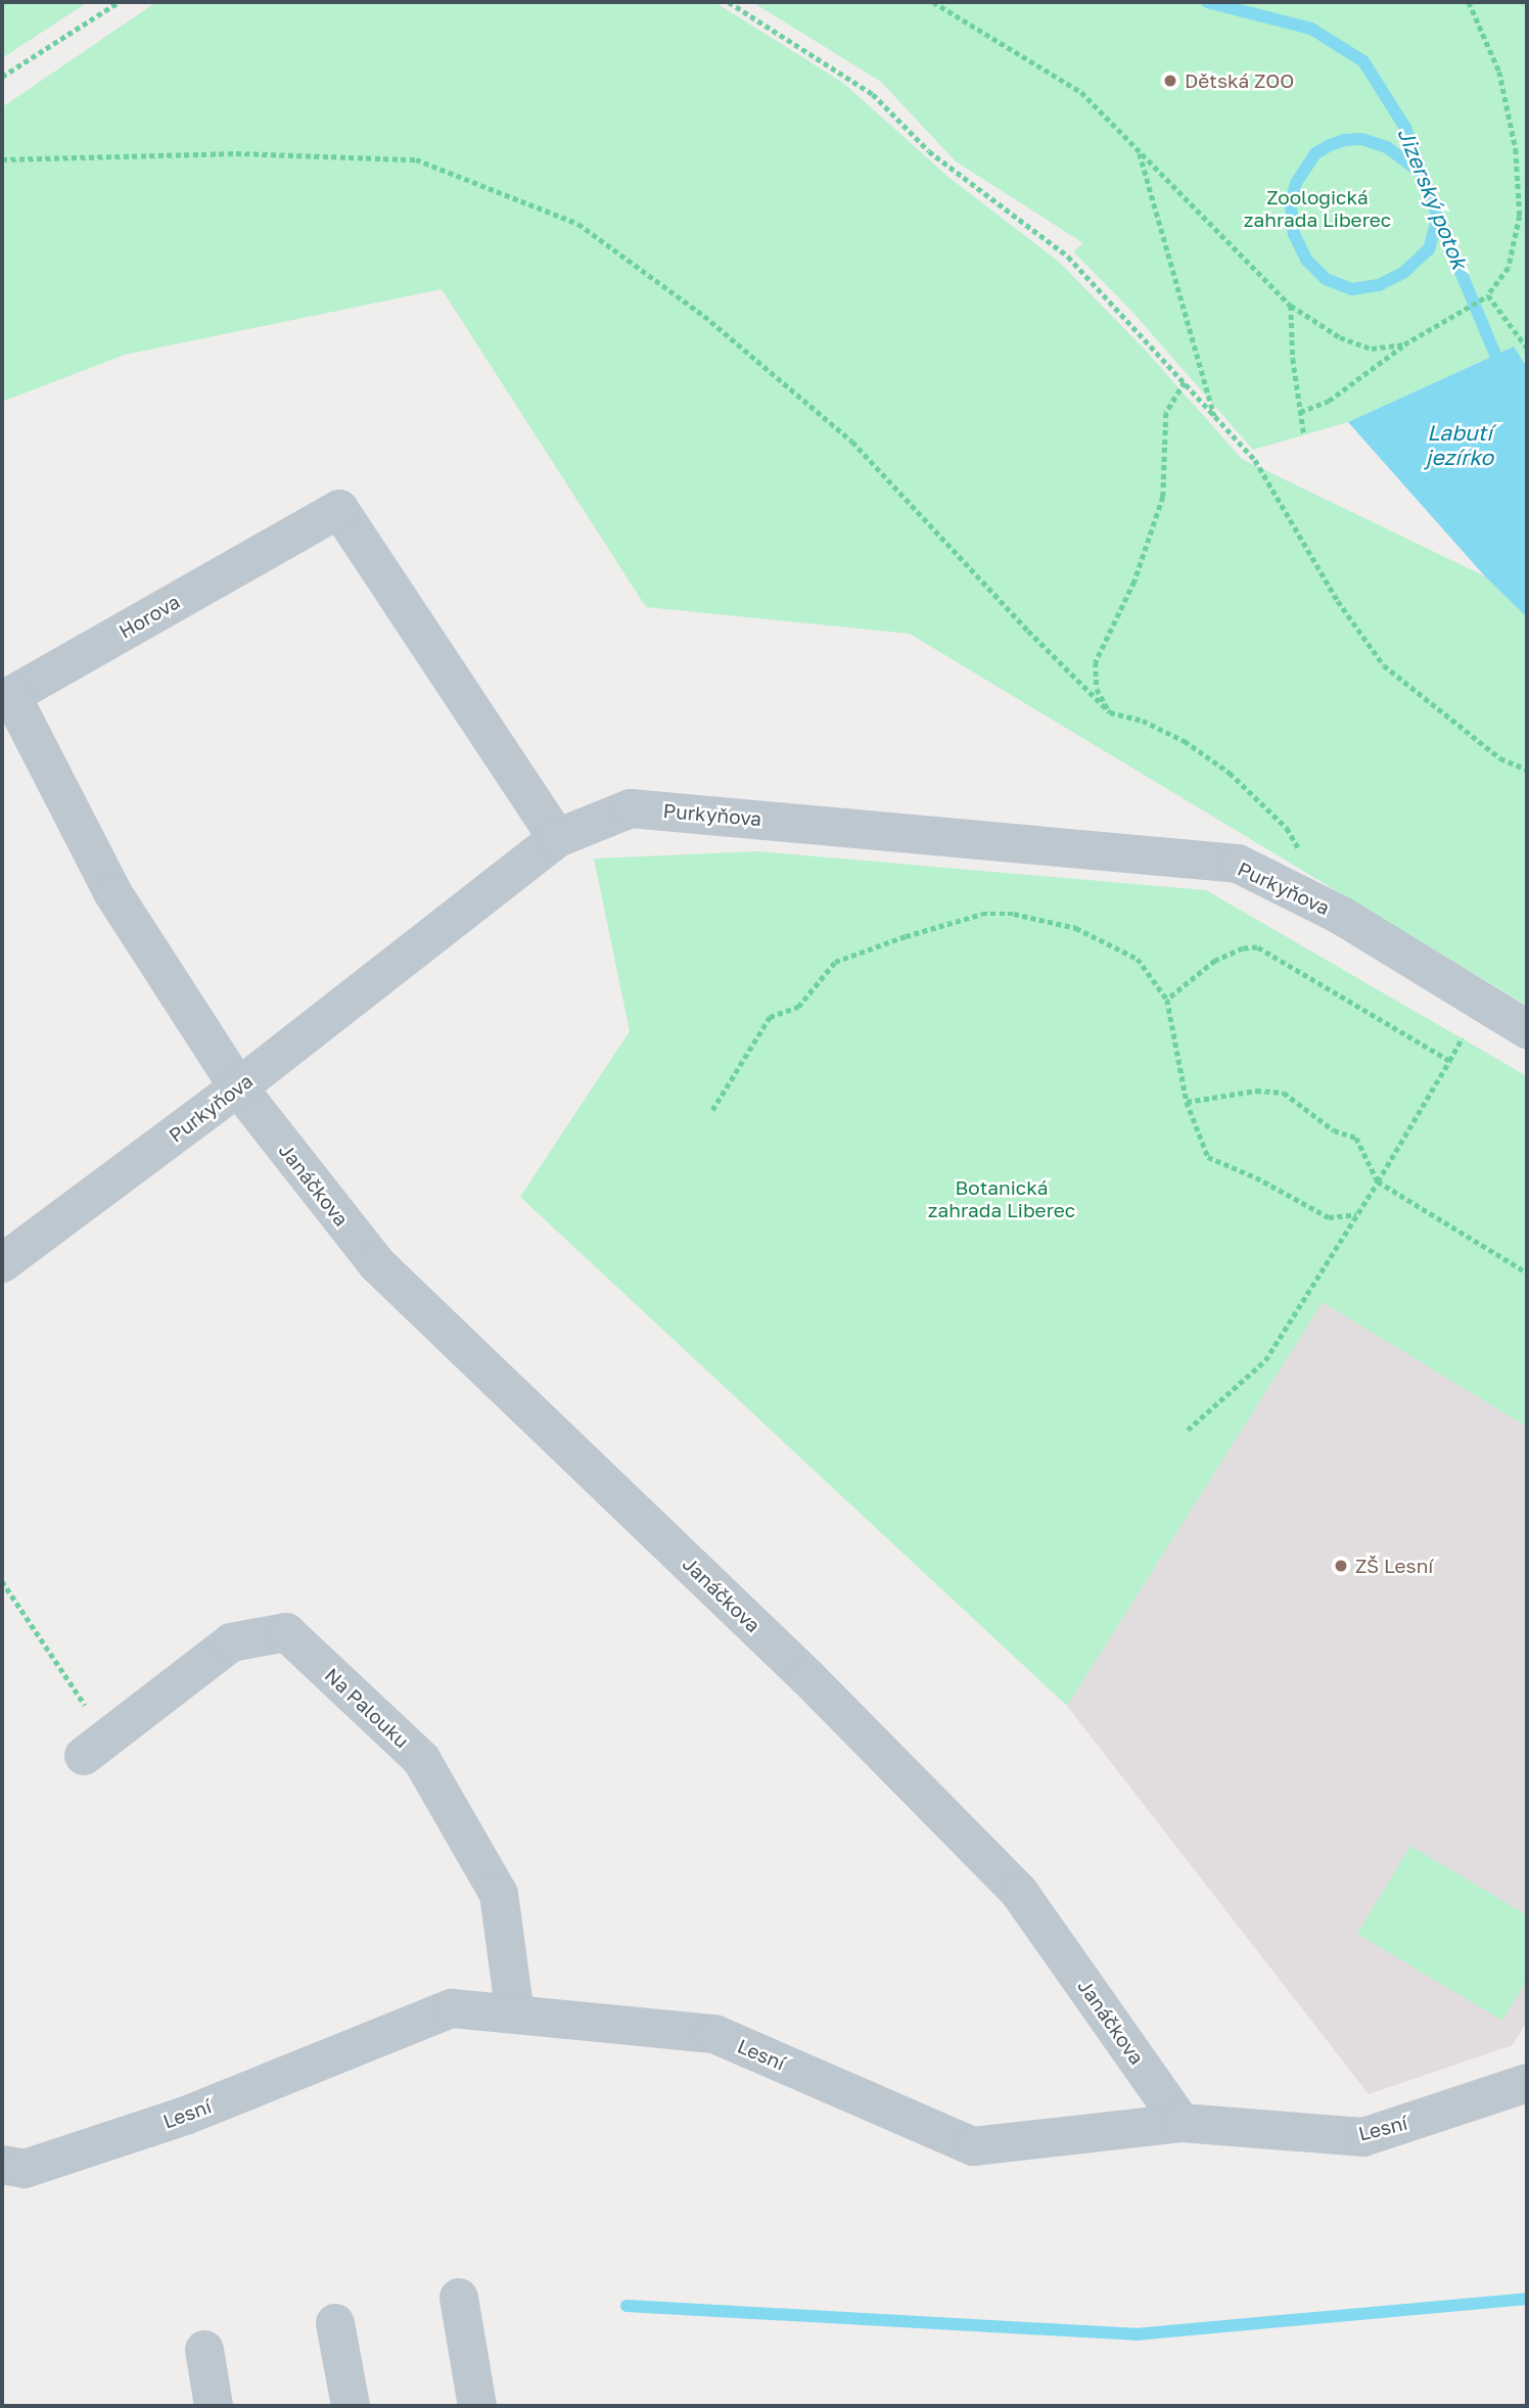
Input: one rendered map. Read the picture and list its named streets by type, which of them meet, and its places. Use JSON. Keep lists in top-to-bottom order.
{
  "streets": {
    "street": [
      "Horova",
      "Purkyňova",
      "Janáčkova",
      "Na Palouku",
      "Lesní"
    ]
  },
  "crossings": [
    ["Horova", "Purkyňova"],
    ["Horova", "Janáčkova"],
    ["Purkyňova", "Janáčkova"],
    ["Janáčkova", "Lesní"],
    ["Na Palouku", "Lesní"]
  ],
  "water": ["Jizerský potok", "Labutí jezírko"],
  "parks": ["Zoologická zahrada Liberec", "Botanická zahrada Liberec"],
  "places": ["Dětská ZOO", "ZŠ Lesní"]
}
